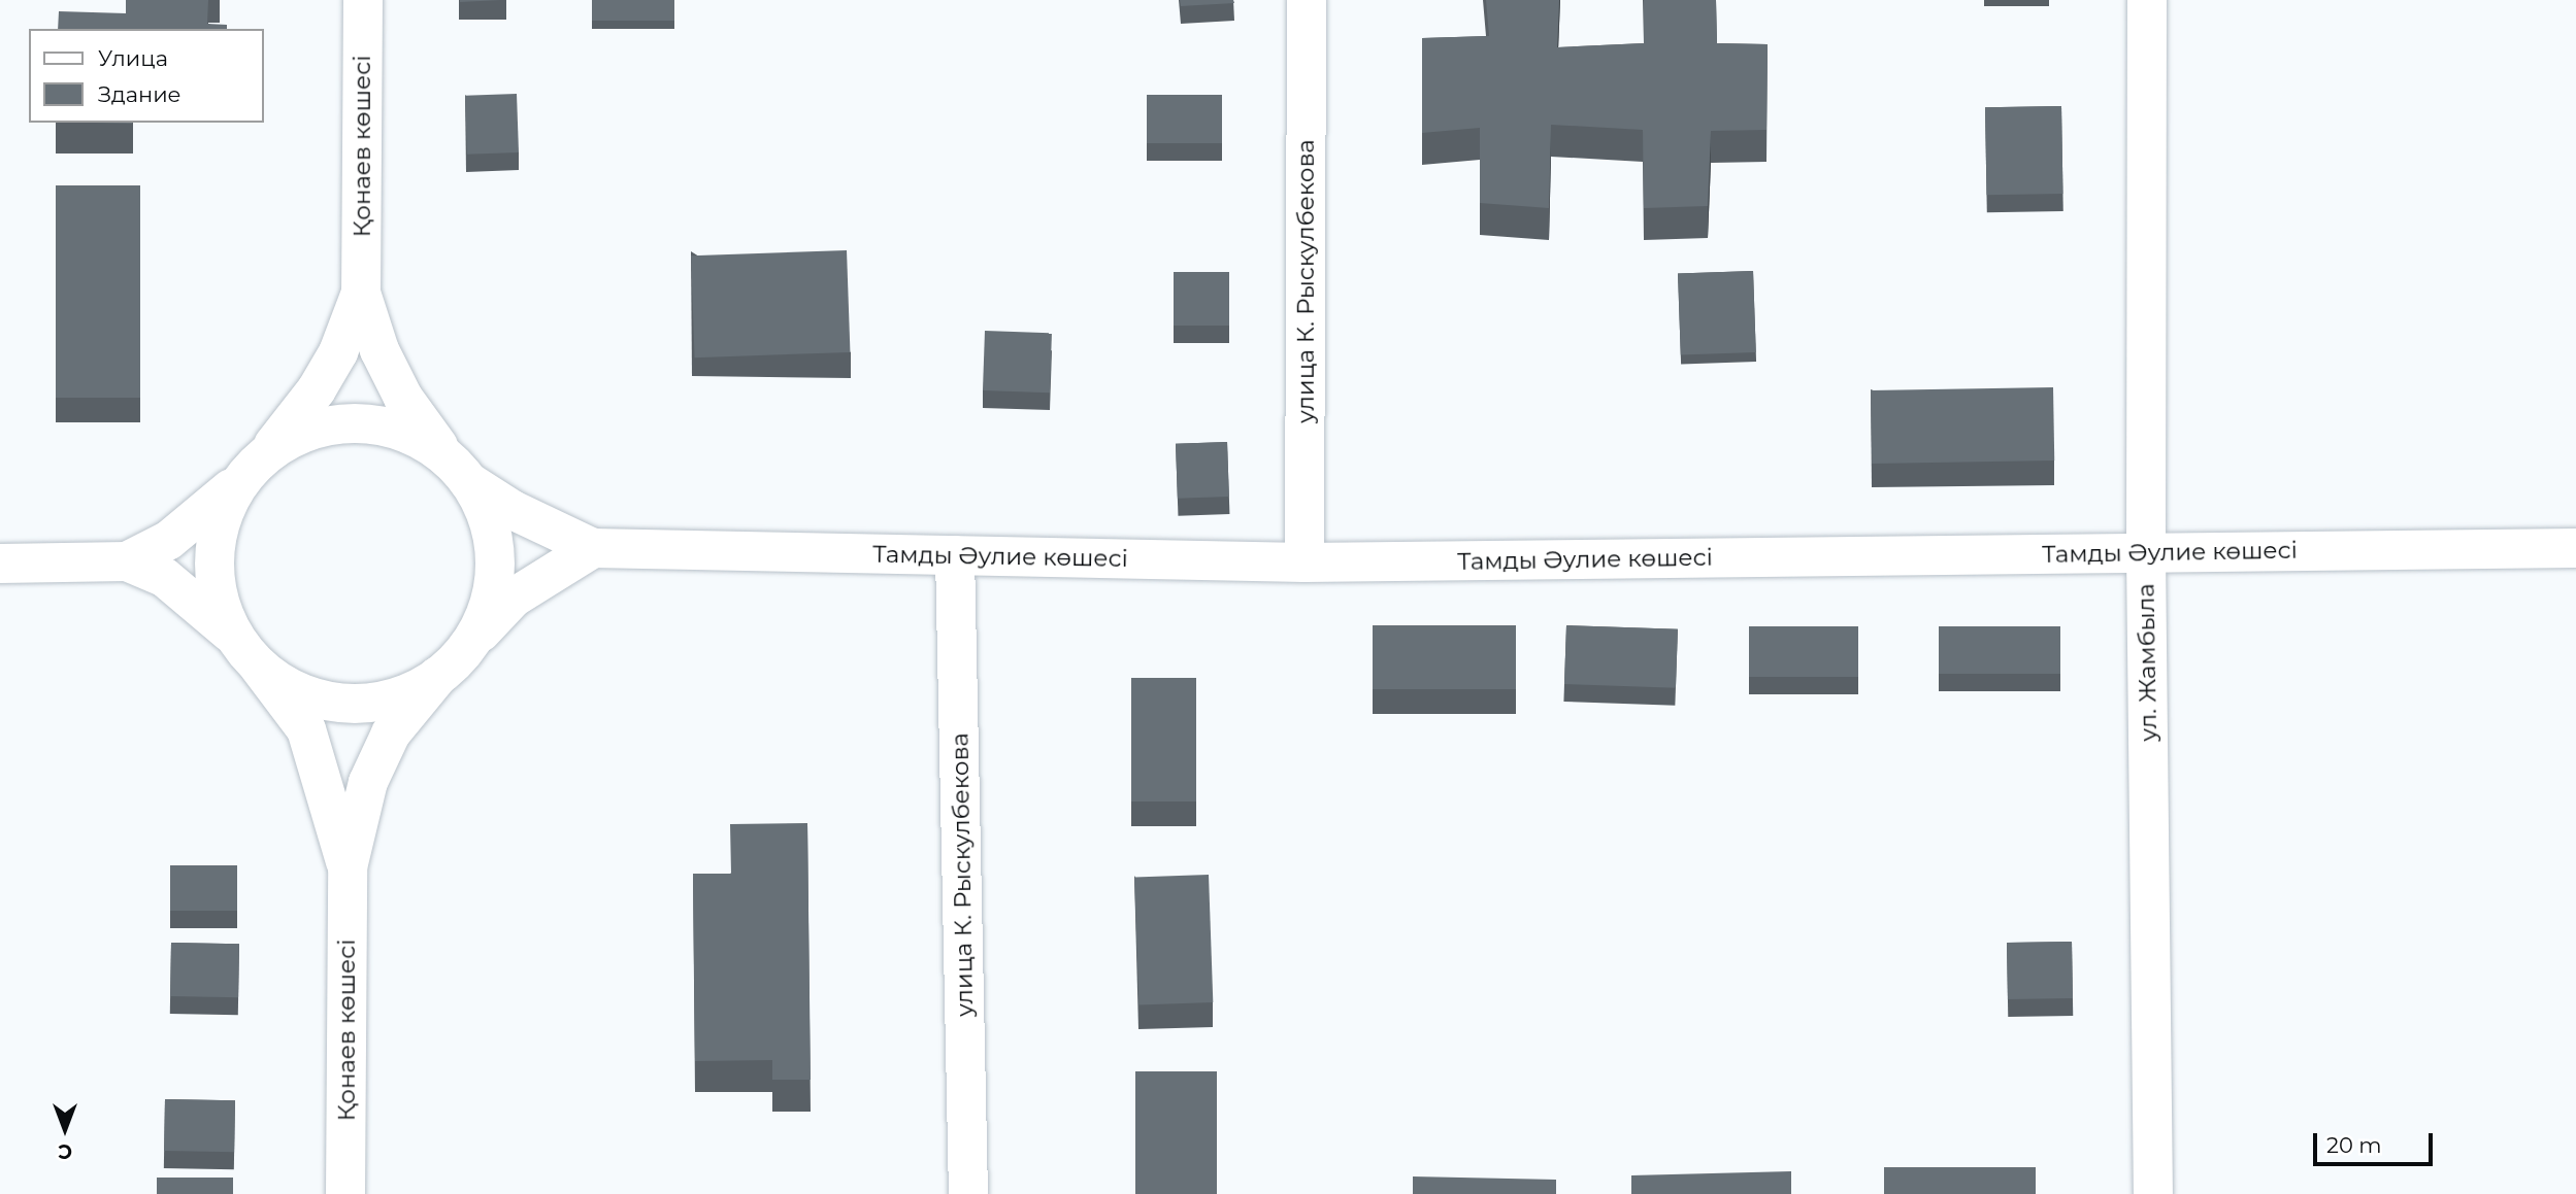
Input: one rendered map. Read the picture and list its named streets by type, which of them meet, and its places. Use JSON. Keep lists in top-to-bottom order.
{
  "streets": {
    "street": [
      "Қонаев көшесі",
      "улица К. Рыскулбекова",
      "Тамды Әулие көшесі",
      "ул. Жамбыла"
    ]
  },
  "crossings": [
    ["улица К. Рыскулбекова", "Тамды Әулие көшесі"],
    ["Тамды Әулие көшесі", "ул. Жамбыла"]
  ],
  "legend": ["Улица", "Здание"],
  "scale_bar": "20 m",
  "north": "bottom"
}
